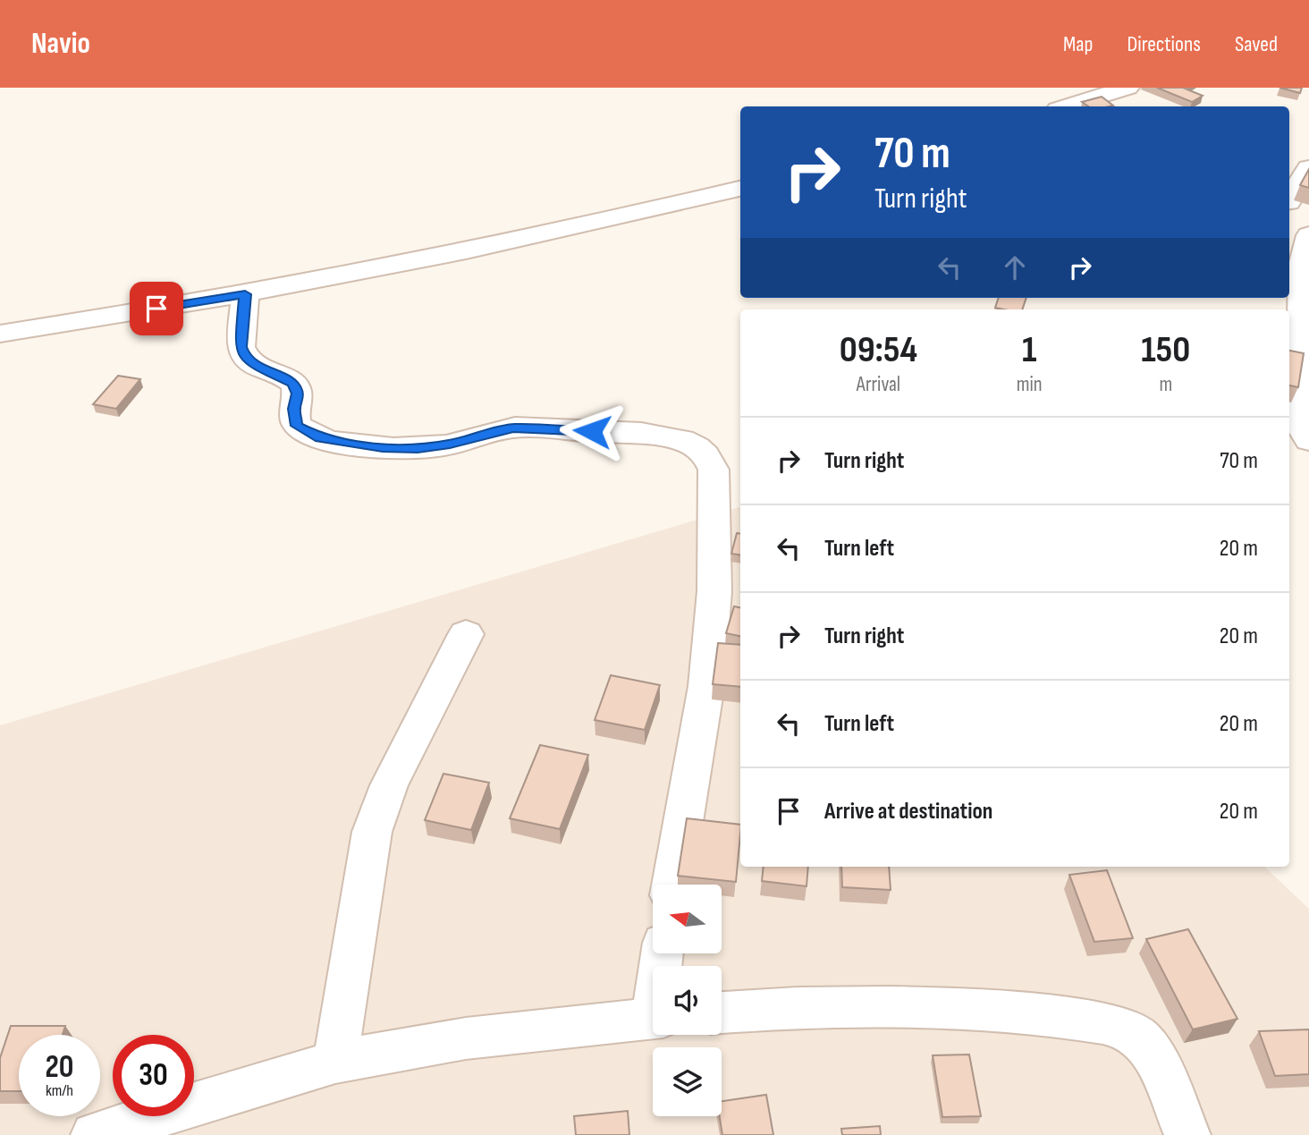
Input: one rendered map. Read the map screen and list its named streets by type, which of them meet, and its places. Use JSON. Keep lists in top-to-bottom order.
{
  "north": "left",
  "page": {
    "header": "Navio",
    "nav": ["Map", "Directions", "Saved"],
    "turn": ["70 m", "Turn right"],
    "eta": [
      "09:54",
      "Arrival",
      "1",
      "min",
      "150",
      "m"
    ],
    "list": [
      {
        "name": "Turn right",
        "value": "70 m"
      },
      {
        "name": "Turn left",
        "value": "20 m"
      },
      {
        "name": "Turn right",
        "value": "20 m"
      },
      {
        "name": "Turn left",
        "value": "20 m"
      },
      {
        "name": "Arrive at destination",
        "value": "20 m"
      }
    ],
    "speed": "20 km/h",
    "limit": "30"
  }
}
